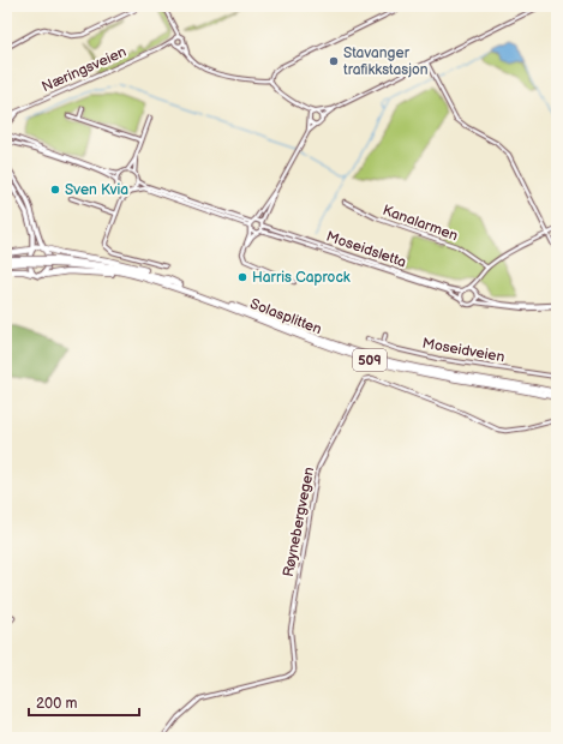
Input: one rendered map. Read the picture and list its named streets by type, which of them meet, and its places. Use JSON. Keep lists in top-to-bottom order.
{
  "streets": {
    "highway": ["Solasplitten", "509"],
    "street": [
      "Næringsveien",
      "Kanalarmen",
      "Moseidsletta",
      "Moseidveien",
      "Røynebergvegen"
    ]
  },
  "crossings": [
    ["Solasplitten", "509"]
  ],
  "places": ["Stavanger trafikkstasjon", "Sven Kvia", "Harris Caprock"],
  "scale_bar": "200 m"
}
